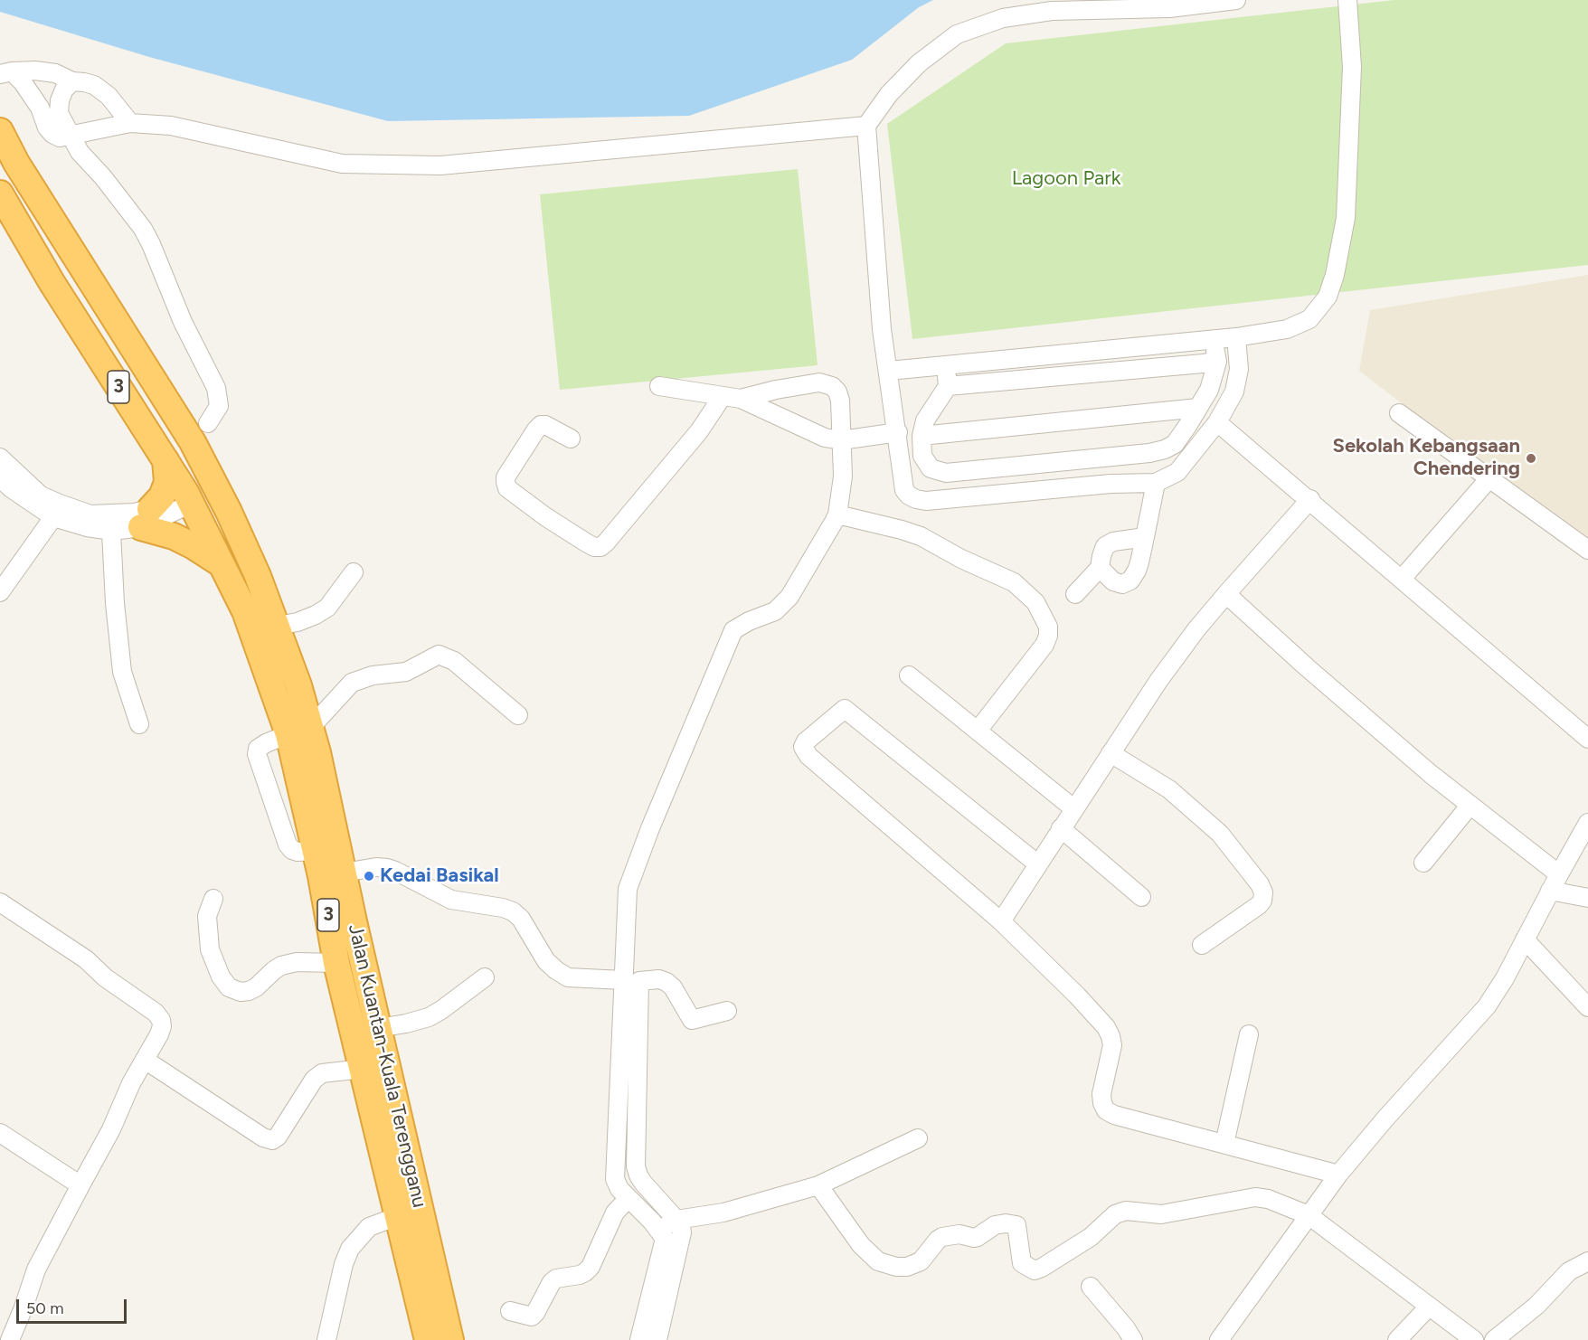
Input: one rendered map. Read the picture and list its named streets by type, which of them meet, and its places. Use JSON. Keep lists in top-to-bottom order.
{
  "streets": {
    "highway": ["3", "Jalan Kuantan-Kuala Terengganu"]
  },
  "parks": ["Lagoon Park"],
  "places": ["Sekolah Kebangsaan Chendering", "Kedai Basikal"],
  "scale_bar": "50 m"
}
